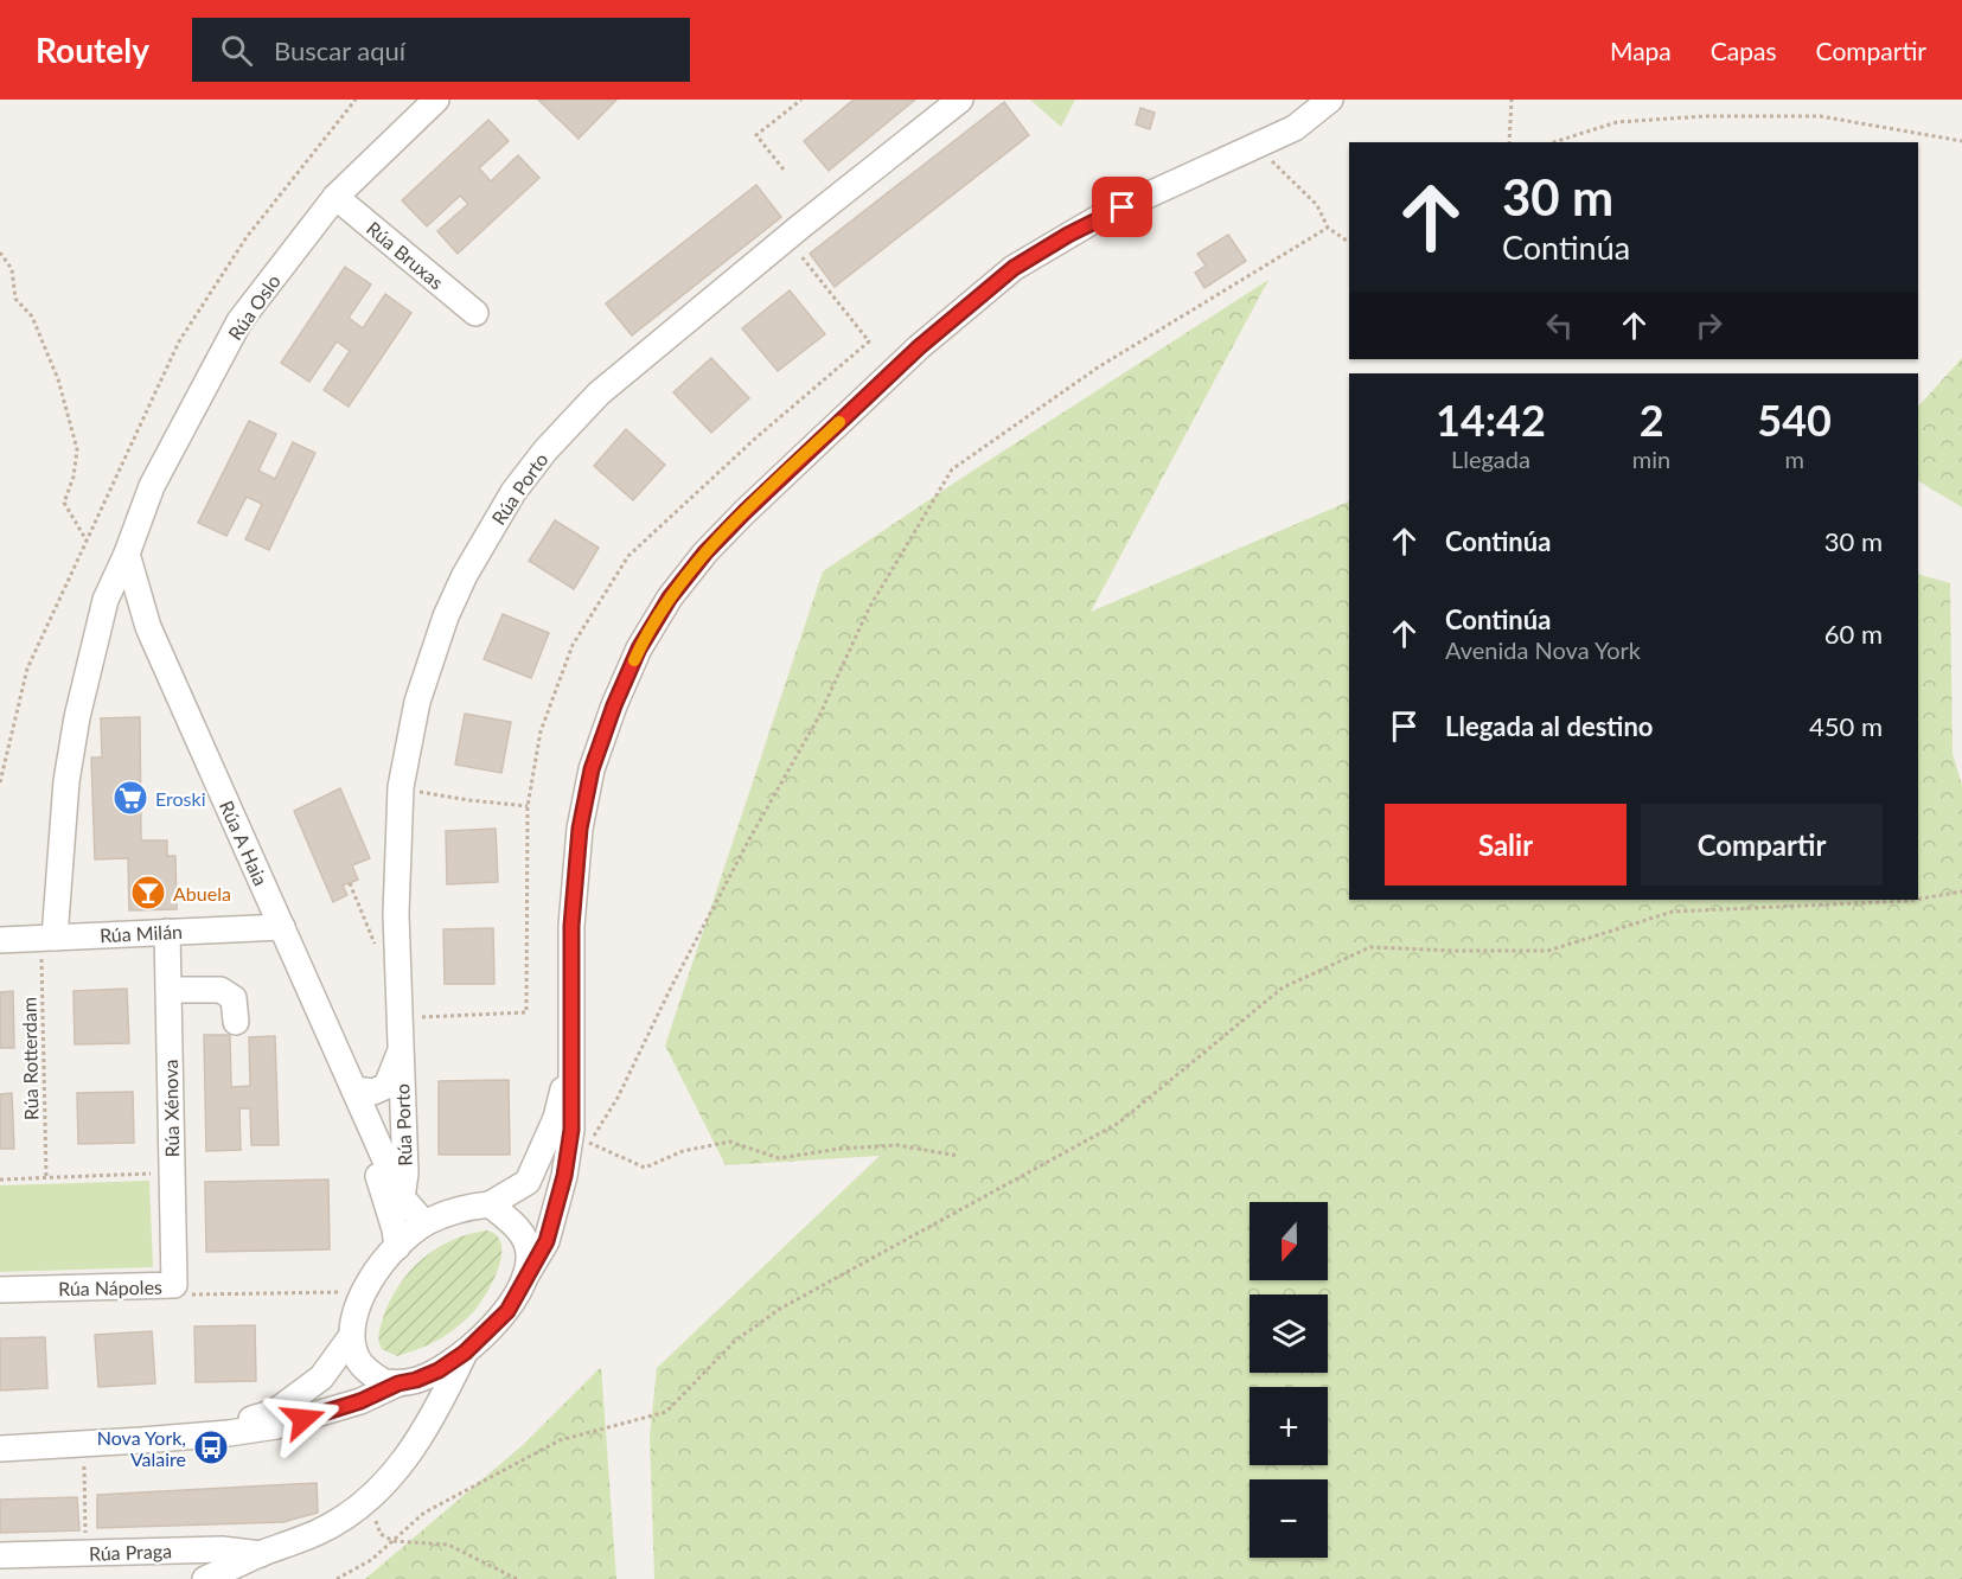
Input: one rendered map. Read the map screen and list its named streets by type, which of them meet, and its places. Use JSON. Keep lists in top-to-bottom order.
{
  "streets": {
    "street": [
      "Rúa Bruxas",
      "Rúa Oslo",
      "Rúa Porto",
      "Rúa A Haia",
      "Rúa Milán",
      "Rúa Xénova",
      "Rúa Nápoles",
      "Rúa Praga"
    ],
    "path": ["Rúa Rotterdam"]
  },
  "crossings": [
    ["Rúa Bruxas", "Rúa Oslo"],
    ["Rúa Oslo", "Rúa A Haia"],
    ["Rúa Porto", "Rúa A Haia"],
    ["Rúa A Haia", "Rúa Milán"],
    ["Rúa Milán", "Rúa Rotterdam"],
    ["Rúa Milán", "Rúa Xénova"],
    ["Rúa Xénova", "Rúa Nápoles"]
  ],
  "places": {
    "supermarket": ["Eroski"],
    "bar": ["Abuela"],
    "bus stop": ["Nova York, Valaire"]
  },
  "north": "bottom",
  "page": {
    "header": "Routely",
    "search": "Buscar aquí",
    "nav": ["Mapa", "Capas", "Compartir"],
    "turn": ["30 m", "Continúa"],
    "eta": [
      "14:42",
      "Llegada",
      "2",
      "min",
      "540",
      "m"
    ],
    "list": [
      {
        "name": "Continúa",
        "value": "30 m"
      },
      {
        "name": "Continúa",
        "note": "Avenida Nova York",
        "value": "60 m"
      },
      {
        "name": "Llegada al destino",
        "value": "450 m"
      }
    ],
    "buttons": ["Salir", "Compartir"],
    "map_buttons": ["+", "−"]
  }
}
